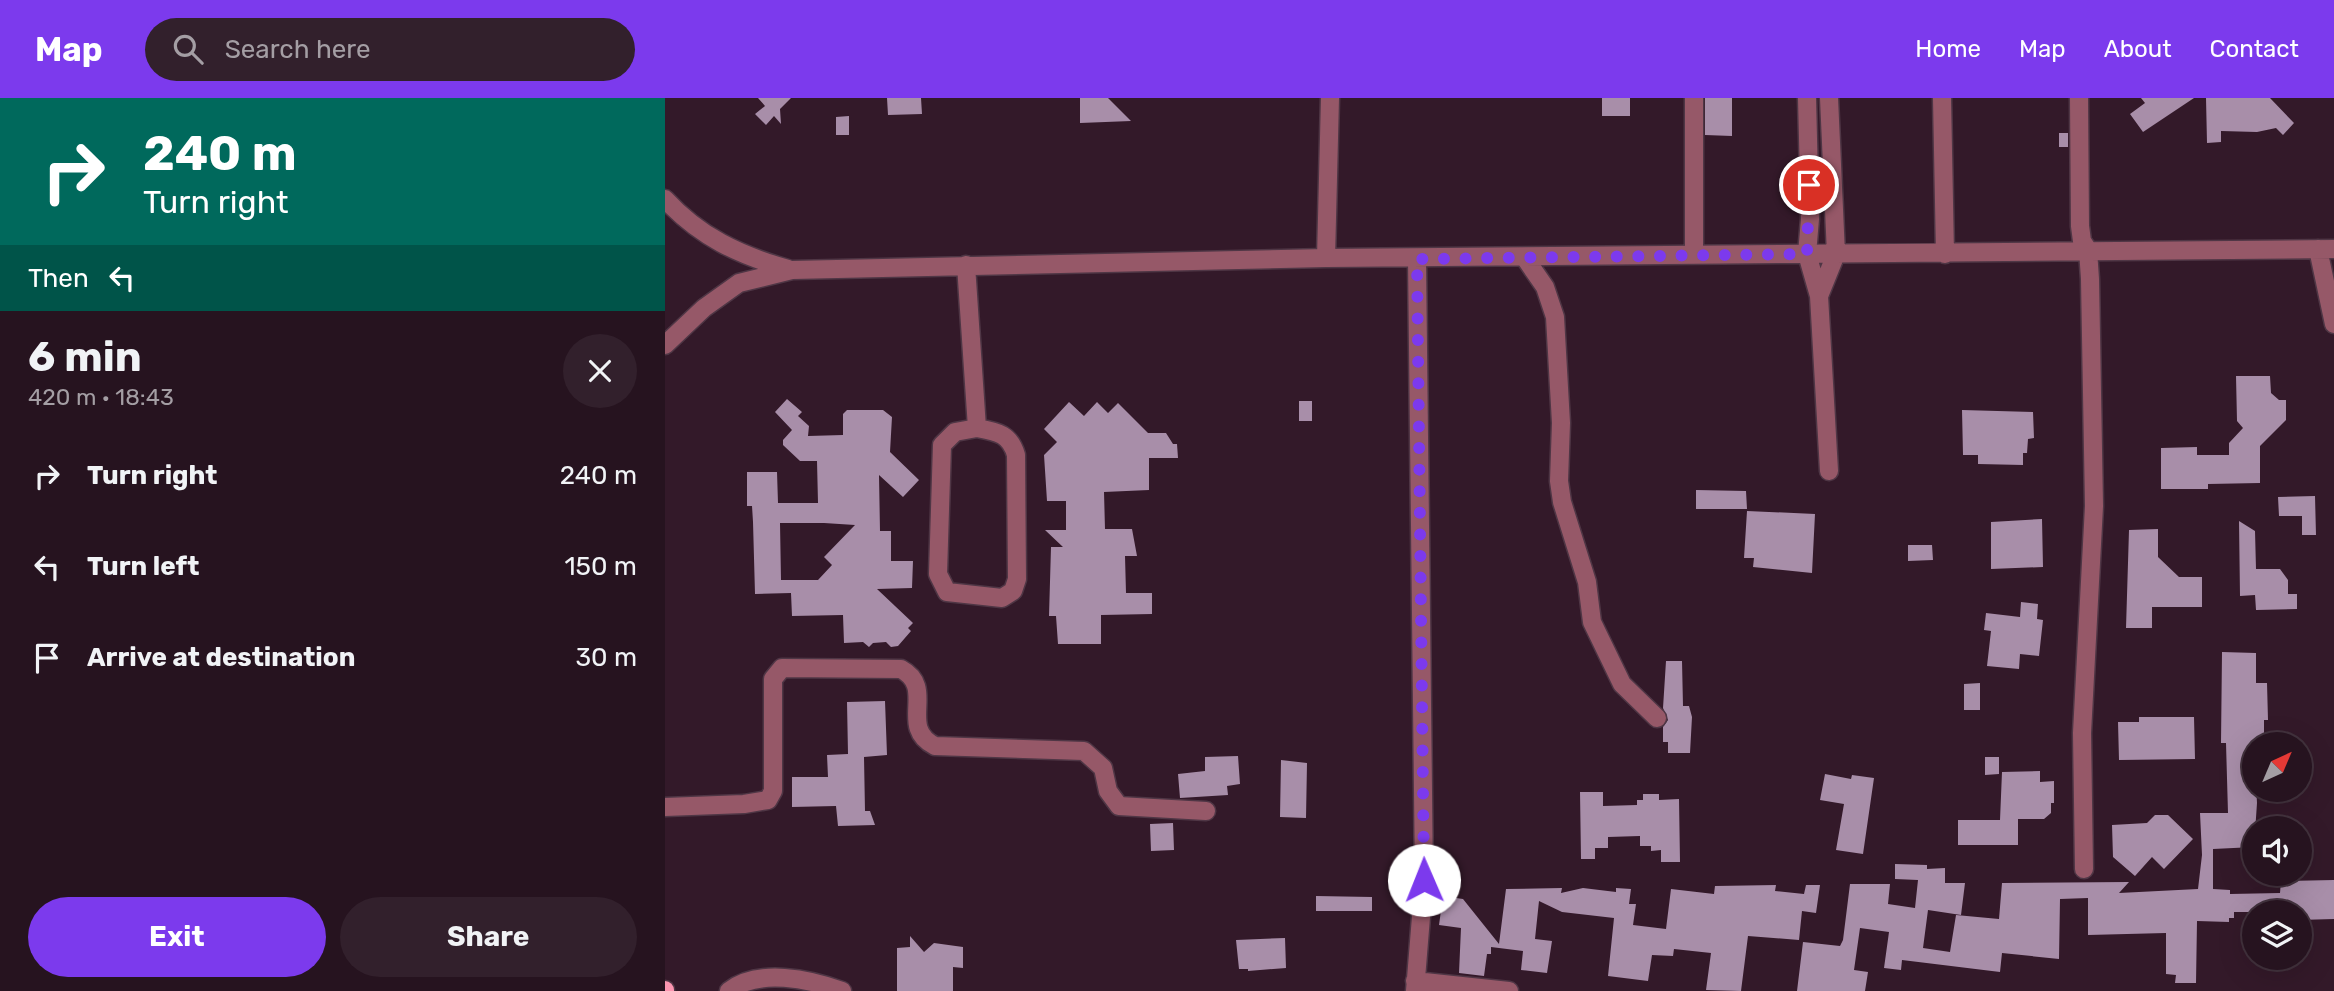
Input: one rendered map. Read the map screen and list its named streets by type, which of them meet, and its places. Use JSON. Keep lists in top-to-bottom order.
{
  "north": "top right",
  "page": {
    "header": "Map",
    "search": "Search here",
    "nav": [
      "Home",
      "Map",
      "About",
      "Contact"
    ],
    "turn": ["240 m", "Turn right"],
    "then": "Then",
    "heading": ["6 min", "420 m · 18:43"],
    "list": [
      {
        "name": "Turn right",
        "value": "240 m"
      },
      {
        "name": "Turn left",
        "value": "150 m"
      },
      {
        "name": "Arrive at destination",
        "value": "30 m"
      }
    ],
    "buttons": ["Exit", "Share"]
  }
}
